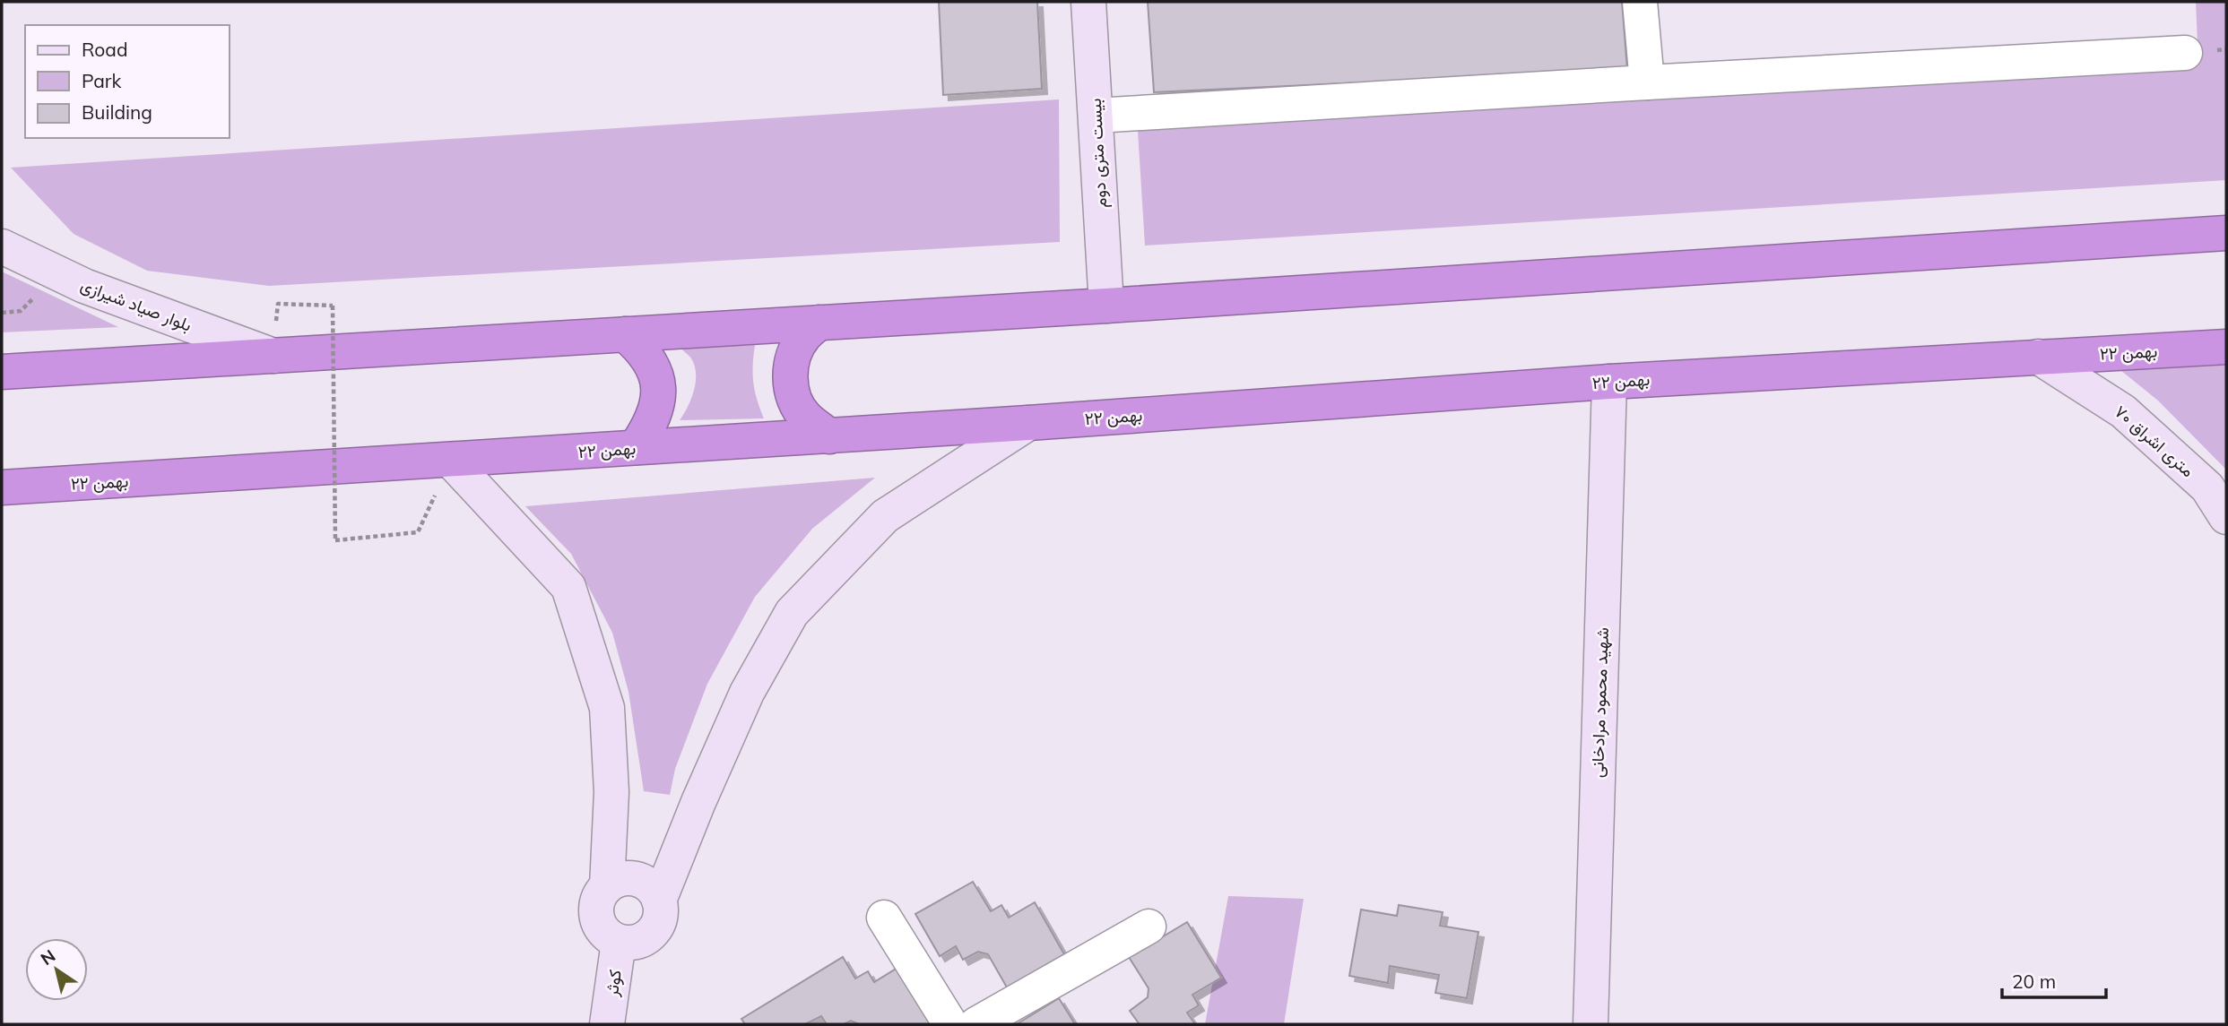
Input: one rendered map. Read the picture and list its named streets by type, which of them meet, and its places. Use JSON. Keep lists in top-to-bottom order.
{
  "streets": {
    "highway": ["۲۲ بهمن"],
    "main road": [
      "بیست متری دوم",
      "بلوار صیاد شیرازی",
      "۷۰ متری اشراق",
      "شهید محمود مرادخانی",
      "کوثر"
    ]
  },
  "crossings": [
    ["۲۲ بهمن", "۷۰ متری اشراق"],
    ["۲۲ بهمن", "شهید محمود مرادخانی"]
  ],
  "legend": ["Road", "Park", "Building"],
  "scale_bar": "20 m",
  "north": "top left"
}
